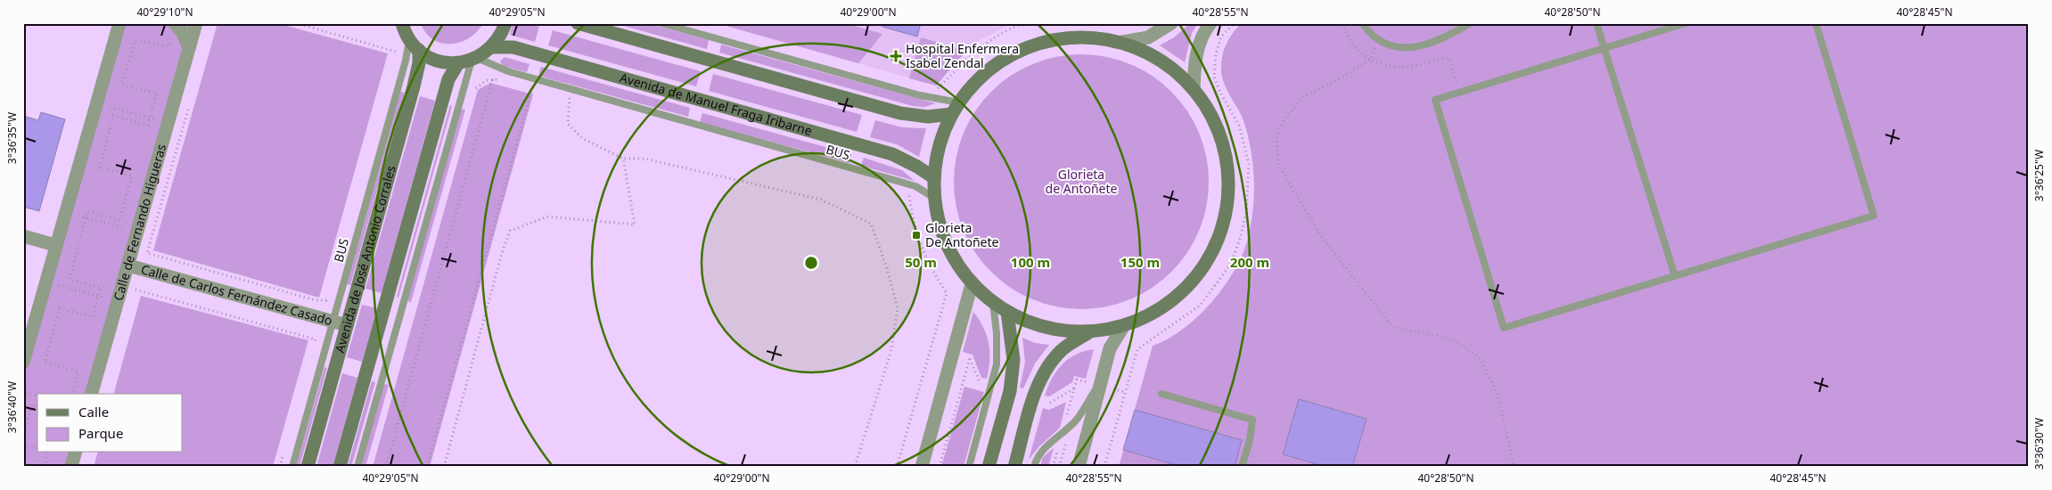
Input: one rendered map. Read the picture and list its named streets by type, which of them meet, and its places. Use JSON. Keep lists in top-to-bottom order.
{
  "streets": {
    "street": [
      "Avenida de Manuel Fraga Iribarne",
      "Calle de Fernando Higueras",
      "Avenida de José Antonio Corrales",
      "Calle de Carlos Fernández Casado"
    ],
    "lane": ["BUS"]
  },
  "crossings": [
    ["BUS", "Calle de Carlos Fernández Casado"],
    ["Calle de Fernando Higueras", "Calle de Carlos Fernández Casado"],
    ["Avenida de José Antonio Corrales", "Calle de Carlos Fernández Casado"]
  ],
  "parks": ["Glorieta de Antoñete"],
  "places": {
    "health": ["Hospital Enfermera Isabel Zendal"],
    "transit": ["Glorieta De Antoñete"]
  },
  "legend": ["Calle", "Parque"],
  "coordinates": [
    "40°29'10\"N",
    "40°29'05\"N",
    "40°29'00\"N",
    "40°28'55\"N",
    "40°28'50\"N",
    "40°28'45\"N",
    "3°36'35\"W",
    "3°36'25\"W",
    "3°36'40\"W",
    "3°36'30\"W"
  ],
  "rings": [
    "50 m",
    "100 m",
    "150 m",
    "200 m"
  ]
}
